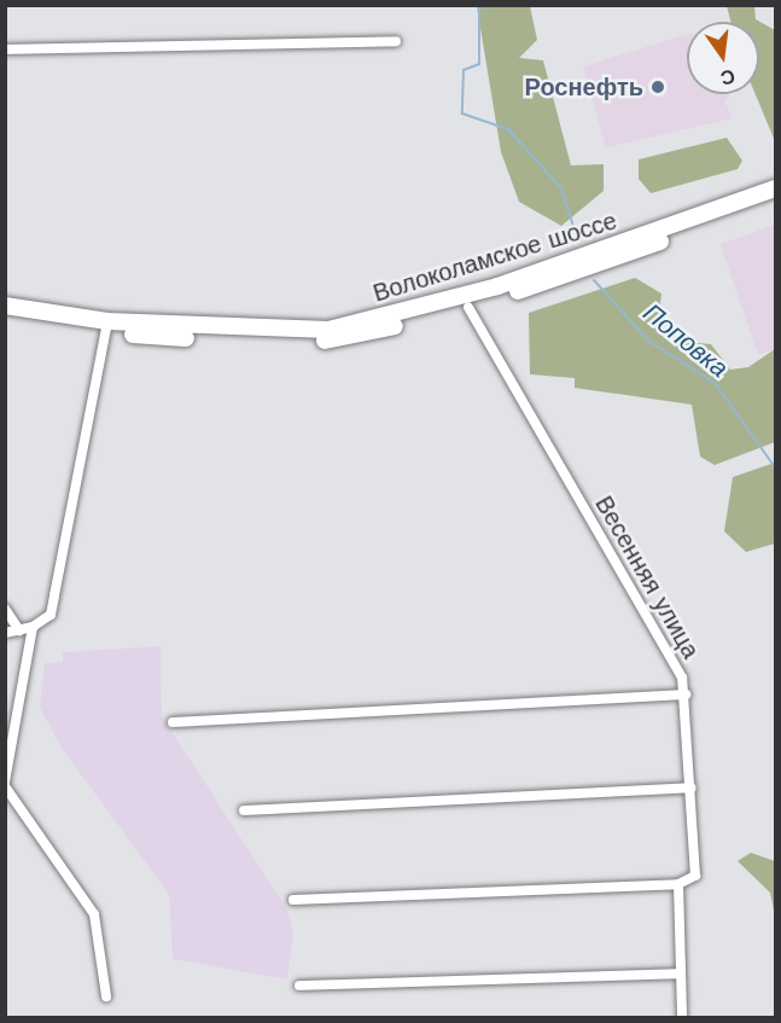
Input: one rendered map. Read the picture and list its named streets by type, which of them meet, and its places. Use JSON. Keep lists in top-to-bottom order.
{
  "streets": {
    "main road": ["Волоколамское шоссе"],
    "street": ["Весенняя улица"]
  },
  "crossings": [
    ["Волоколамское шоссе", "Весенняя улица"]
  ],
  "water": ["Поповка"],
  "places": ["Роснефть"],
  "north": "bottom"
}
